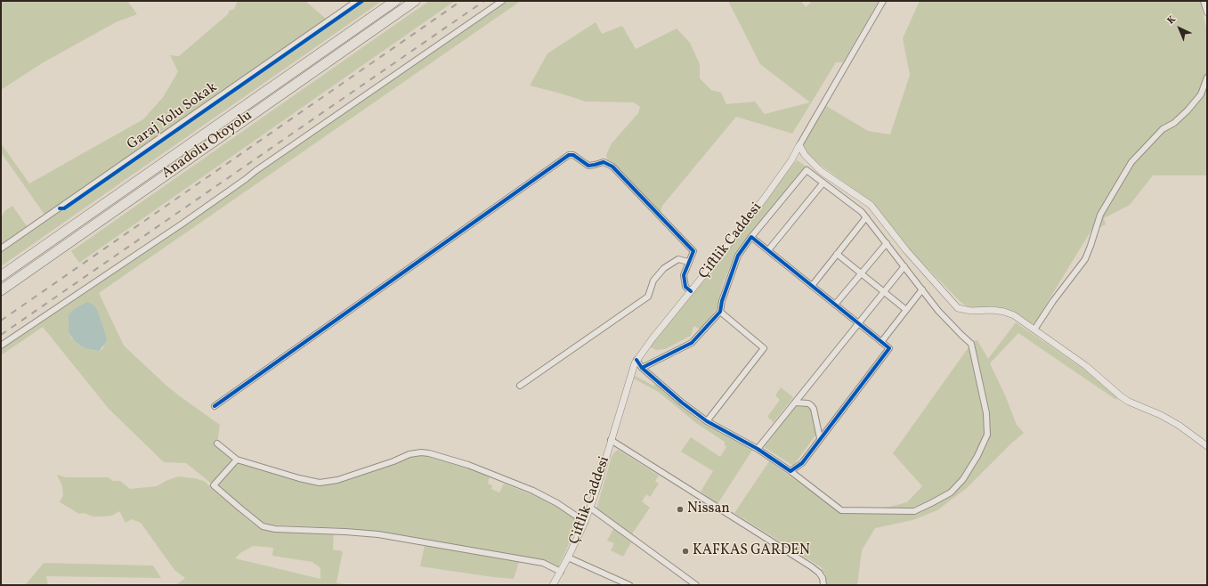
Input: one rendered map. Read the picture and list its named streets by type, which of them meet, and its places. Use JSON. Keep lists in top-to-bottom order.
{
  "streets": {
    "highway": ["Anadolu Otoyolu"],
    "street": ["Garaj Yolu Sokak", "Çiftlik Caddesi"]
  },
  "places": ["Nissan", "KAFKAS GARDEN"],
  "north": "top left"
}
